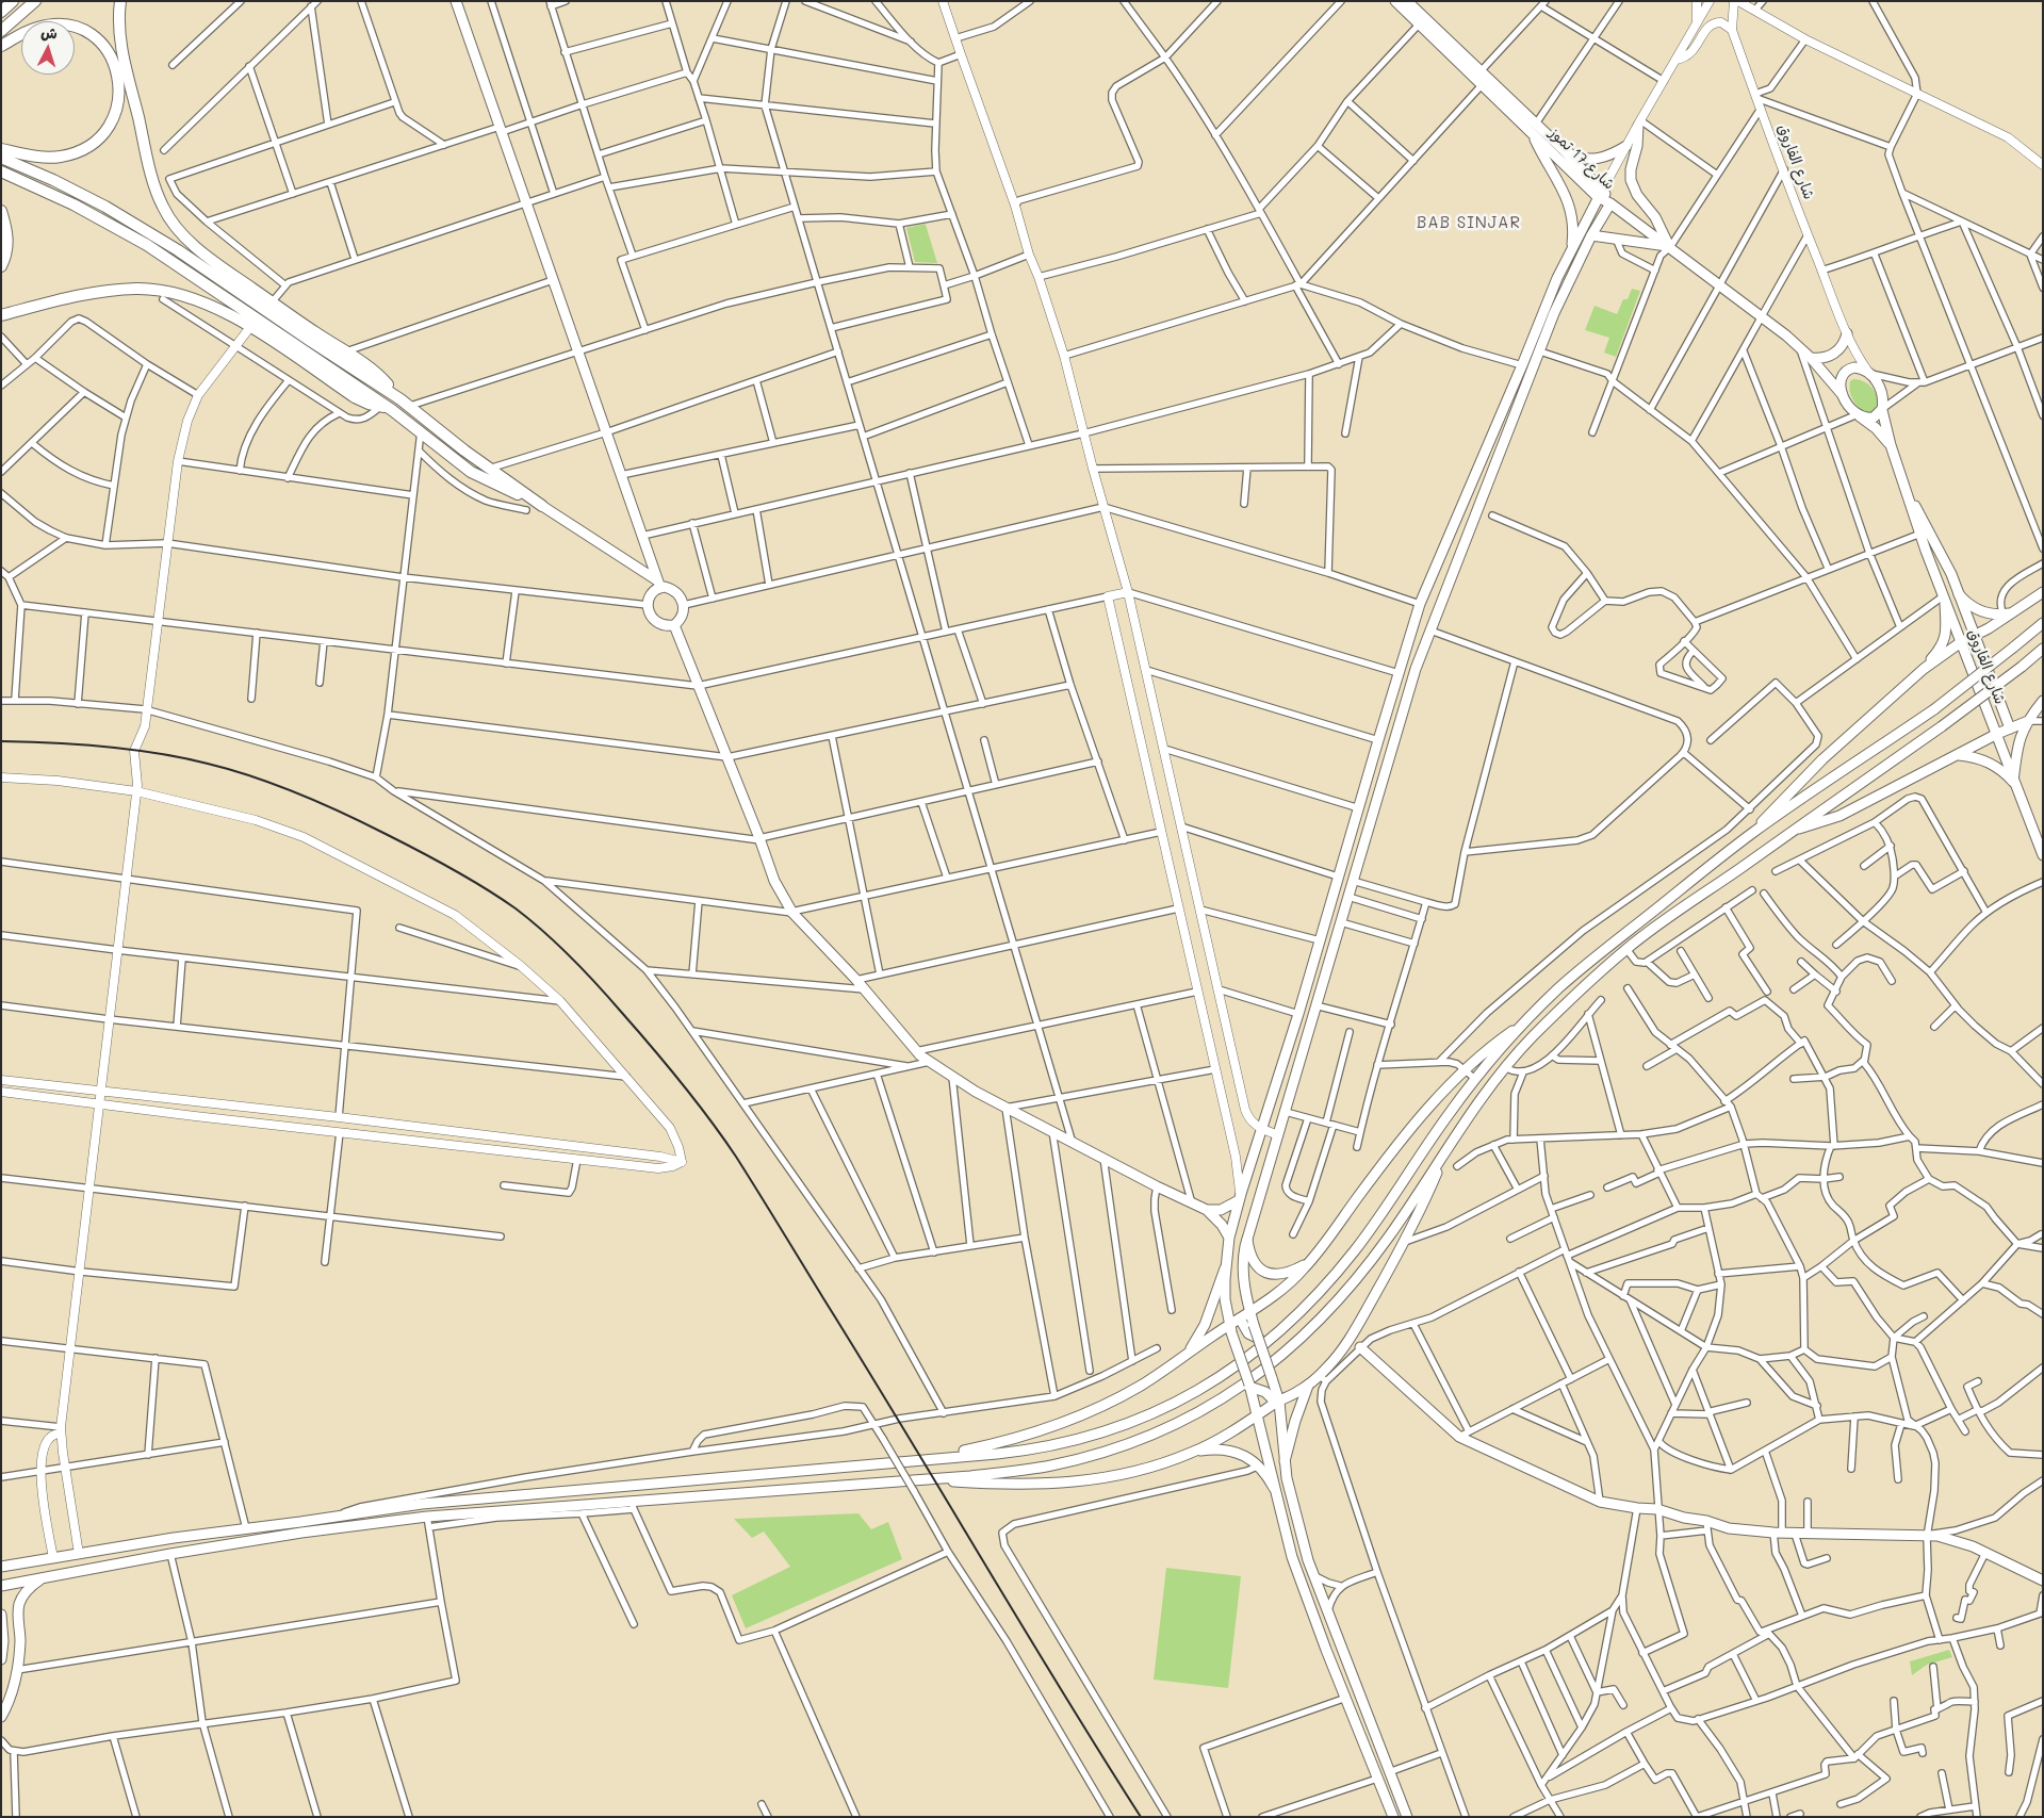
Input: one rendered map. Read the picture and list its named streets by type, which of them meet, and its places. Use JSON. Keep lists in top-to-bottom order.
{
  "streets": {
    "main road": ["شارع 17 تموز", "شارع الفاروق"]
  },
  "crossings": [
    ["شارع 17 تموز", "شارع الفاروق"]
  ],
  "districts": ["BAB SINJAR"],
  "north": "top"
}
